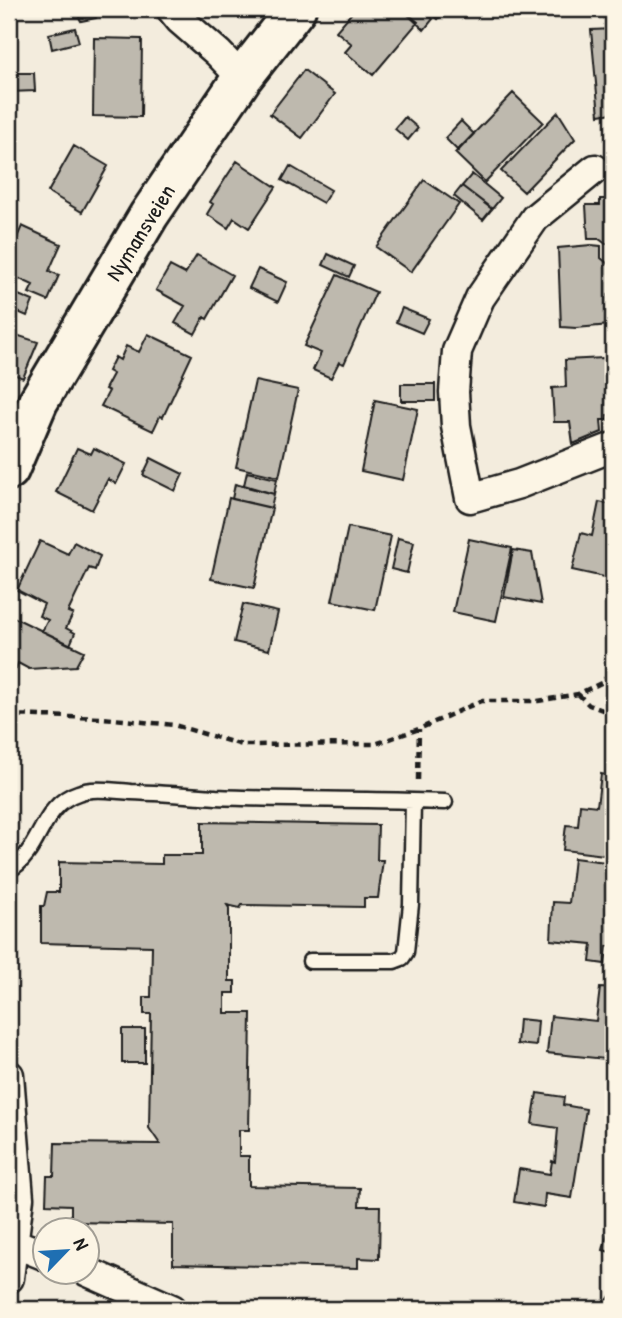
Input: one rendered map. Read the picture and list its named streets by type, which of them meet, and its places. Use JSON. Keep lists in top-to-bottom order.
{
  "streets": {
    "street": ["Nymansveien"]
  },
  "north": "top right"
}
